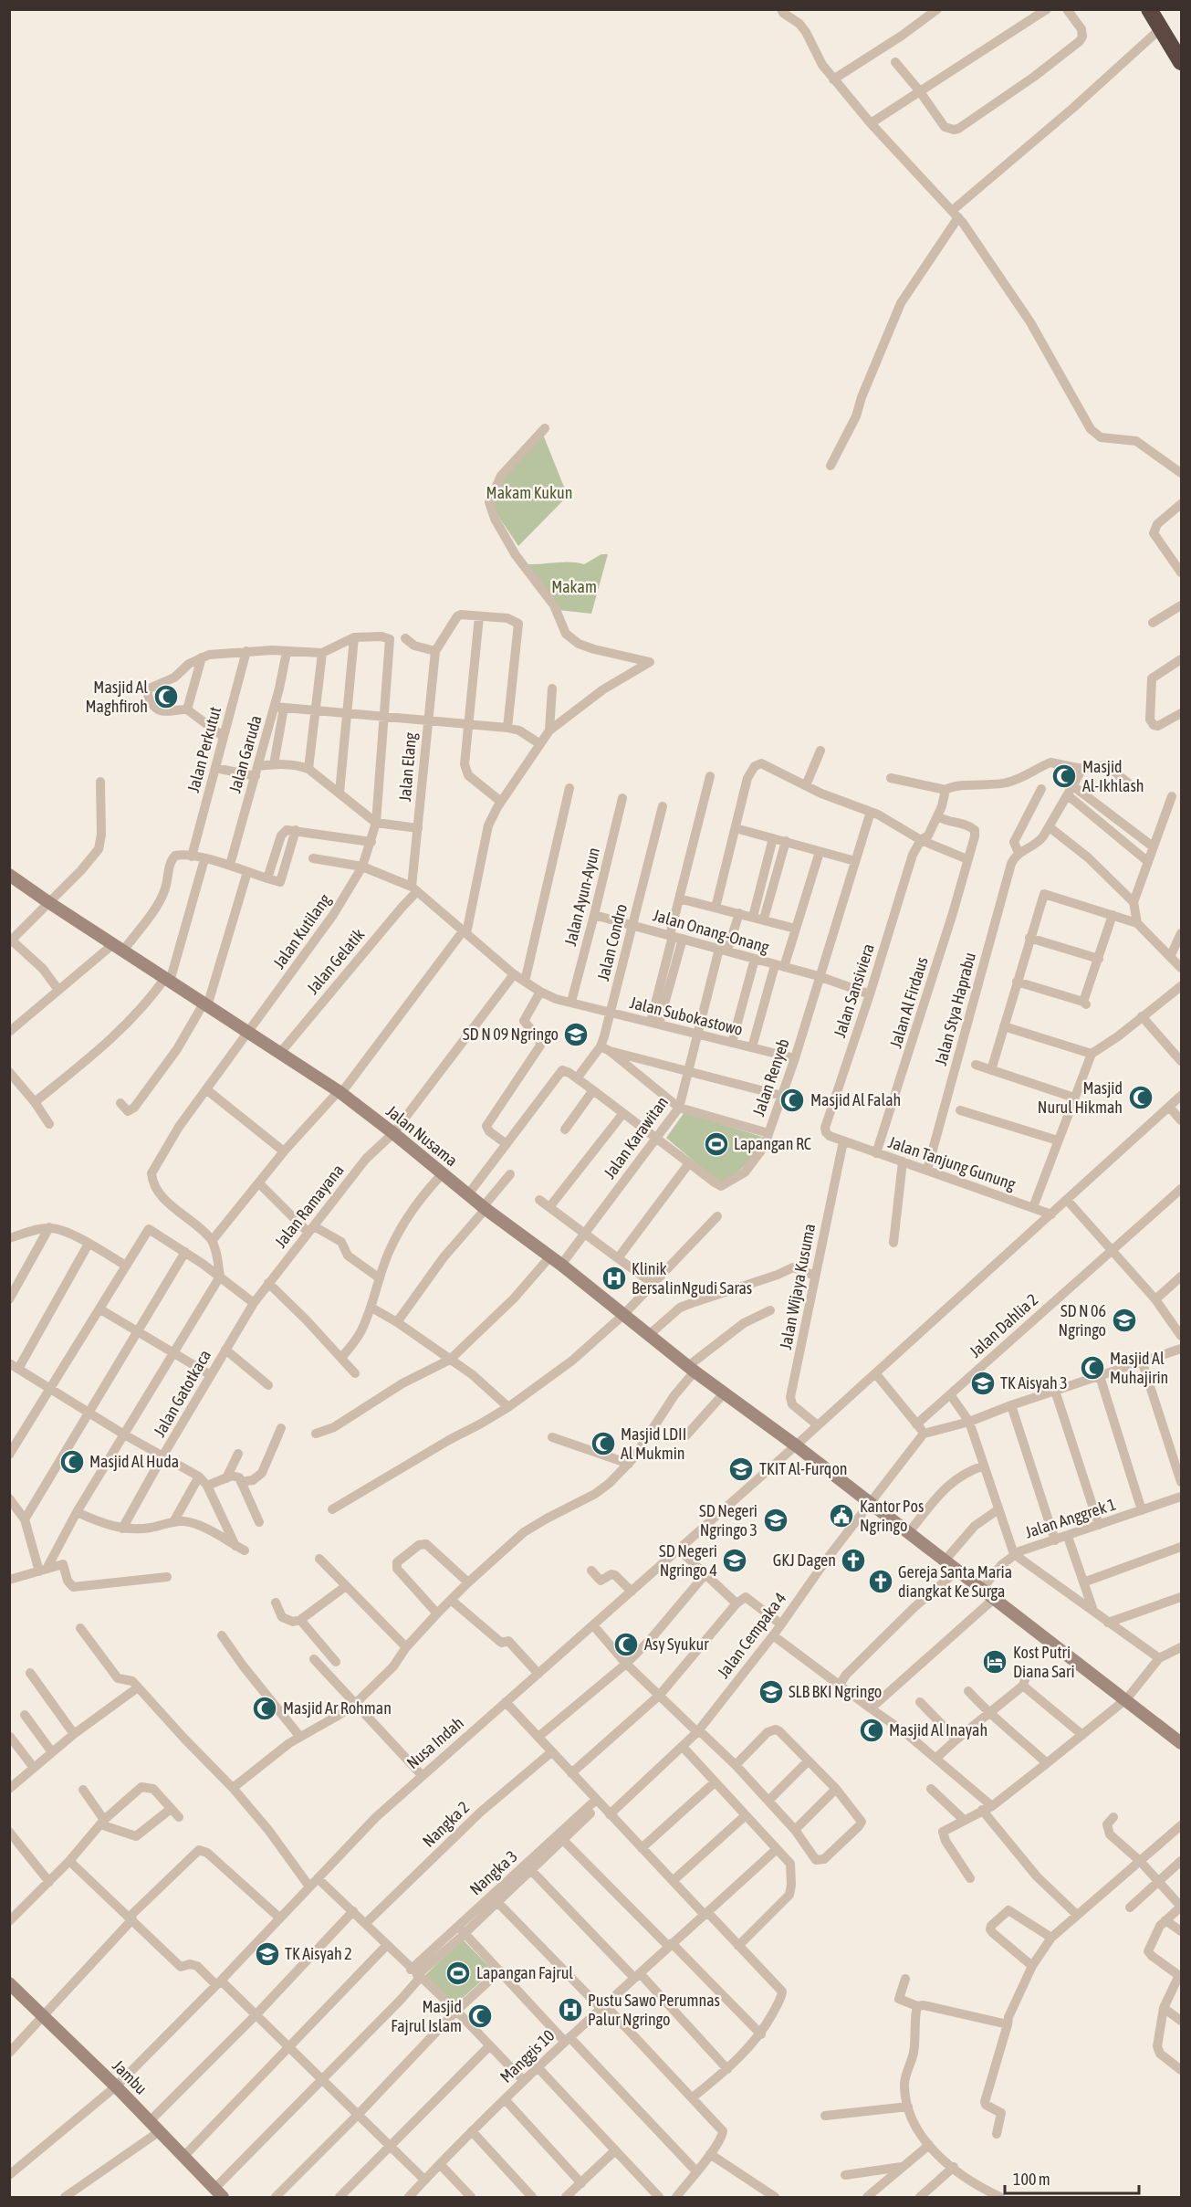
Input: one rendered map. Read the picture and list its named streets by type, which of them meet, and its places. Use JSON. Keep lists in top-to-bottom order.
{
  "streets": {
    "street": [
      "Jalan Perkutut",
      "Jalan Garuda",
      "Jalan Elang",
      "Jalan Ayun-Ayun",
      "Jalan Kutilang",
      "Jalan Onang-Onang",
      "Jalan Condro",
      "Jalan Gelatik",
      "Jalan Sansiviera",
      "Jalan Al Firdaus",
      "Jalan Stya Haprabu",
      "Jalan Subokastowo",
      "Jalan Renyeb",
      "Jalan Nusama",
      "Jalan Karawitan",
      "Jalan Tanjung Gunung",
      "Jalan Ramayana",
      "Jalan Wijaya Kusuma",
      "Jalan Dahlia 2",
      "Jalan Gatotkaca",
      "Jalan Anggrek 1",
      "Jalan Cempaka 4",
      "Nusa Indah",
      "Nangka 2",
      "Nangka 3",
      "Manggis 10",
      "Jambu"
    ]
  },
  "crossings": [
    ["Jalan Elang", "Jalan Gelatik"],
    ["Jalan Elang", "Jalan Subokastowo"],
    ["Jalan Ayun-Ayun", "Jalan Onang-Onang"],
    ["Jalan Ayun-Ayun", "Jalan Subokastowo"],
    ["Jalan Kutilang", "Jalan Subokastowo"],
    ["Jalan Kutilang", "Jalan Nusama"],
    ["Jalan Onang-Onang", "Jalan Condro"],
    ["Jalan Onang-Onang", "Jalan Sansiviera"],
    ["Jalan Onang-Onang", "Jalan Renyeb"],
    ["Jalan Onang-Onang", "Jalan Karawitan"],
    ["Jalan Condro", "Jalan Subokastowo"],
    ["Jalan Condro", "Jalan Renyeb"],
    ["Jalan Gelatik", "Jalan Subokastowo"],
    ["Jalan Gelatik", "Jalan Nusama"],
    ["Jalan Sansiviera", "Jalan Al Firdaus"],
    ["Jalan Sansiviera", "Jalan Tanjung Gunung"],
    ["Jalan Sansiviera", "Jalan Wijaya Kusuma"],
    ["Jalan Al Firdaus", "Jalan Tanjung Gunung"],
    ["Jalan Stya Haprabu", "Jalan Tanjung Gunung"],
    ["Jalan Subokastowo", "Jalan Renyeb"],
    ["Jalan Subokastowo", "Jalan Karawitan"],
    ["Jalan Renyeb", "Jalan Karawitan"],
    ["Jalan Nusama", "Jalan Karawitan"],
    ["Jalan Nusama", "Jalan Ramayana"],
    ["Jalan Nusama", "Jalan Anggrek 1"],
    ["Jalan Nusama", "Jalan Cempaka 4"],
    ["Jalan Nusama", "Nusa Indah"],
    ["Jalan Tanjung Gunung", "Jalan Wijaya Kusuma"],
    ["Jalan Tanjung Gunung", "Nusa Indah"],
    ["Jalan Ramayana", "Jalan Gatotkaca"],
    ["Jalan Wijaya Kusuma", "Nusa Indah"],
    ["Nusa Indah", "Jambu"]
  ],
  "parks": ["Makam Kukun", "Makam"],
  "places": {
    "mosque": [
      "Masjid Al Maghfiroh",
      "Masjid Al-Ikhlash",
      "Masjid Nurul Hikmah",
      "Masjid Al Falah",
      "Masjid Al Muhajirin",
      "Masjid LDII Al Mukmin",
      "Masjid Al Huda",
      "Asy Syukur",
      "Masjid Ar Rohman",
      "Masjid Al Inayah",
      "Masjid Fajrul Islam"
    ],
    "school or university": [
      "SD N 09 Ngringo",
      "SD N 06 Ngringo",
      "TK Aisyah 3",
      "TKIT Al-Furqon",
      "SD Negeri Ngringo 3",
      "SD Negeri Ngringo 4",
      "SLB BKI Ngringo",
      "TK Aisyah 2"
    ],
    "sports": ["Lapangan RC", "Lapangan Fajrul"],
    "hospital": ["Klinik BersalinNgudi Saras", "Pustu Sawo Perumnas Palur Ngringo"],
    "public building": ["Kantor Pos Ngringo"],
    "church": ["GKJ Dagen", "Gereja Santa Maria diangkat Ke Surga"],
    "hotel": ["Kost Putri Diana Sari"]
  },
  "scale_bar": "100 m"
}
